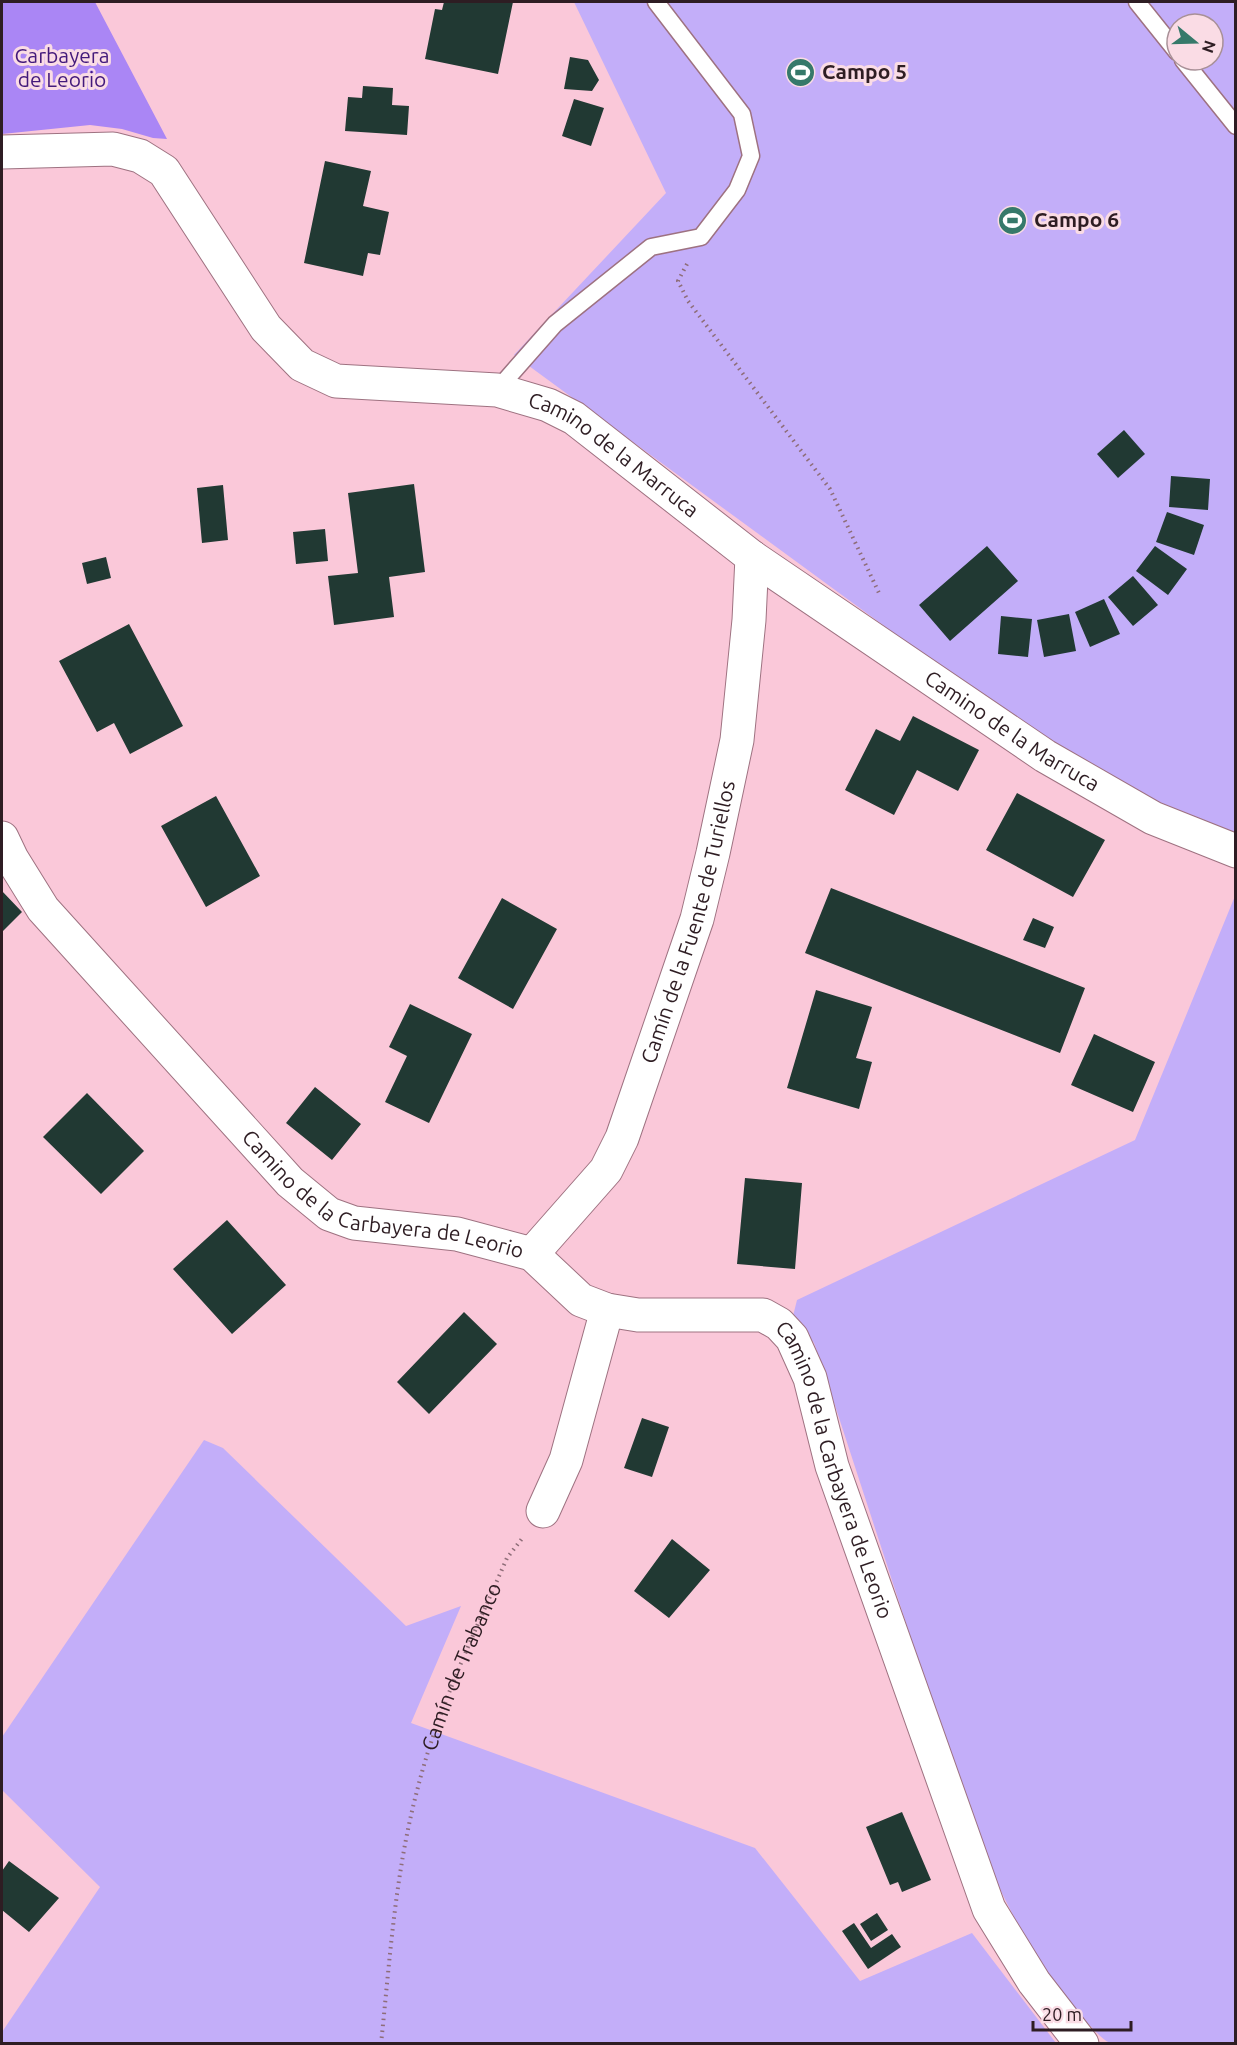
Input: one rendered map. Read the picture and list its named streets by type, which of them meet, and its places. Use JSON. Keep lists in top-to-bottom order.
{
  "streets": {
    "street": ["Camino de la Marruca", "Camín de la Fuente de Turiellos", "Camino de la Carbayera de Leorio"],
    "path": ["Camín de Trabanco"]
  },
  "crossings": [
    ["Camino de la Marruca", "Camín de la Fuente de Turiellos"],
    ["Camín de la Fuente de Turiellos", "Camino de la Carbayera de Leorio"]
  ],
  "parks": ["Carbayera de Leorio"],
  "places": {
    "sports": ["Campo 5", "Campo 6"]
  },
  "scale_bar": "20 m",
  "north": "right"
}
